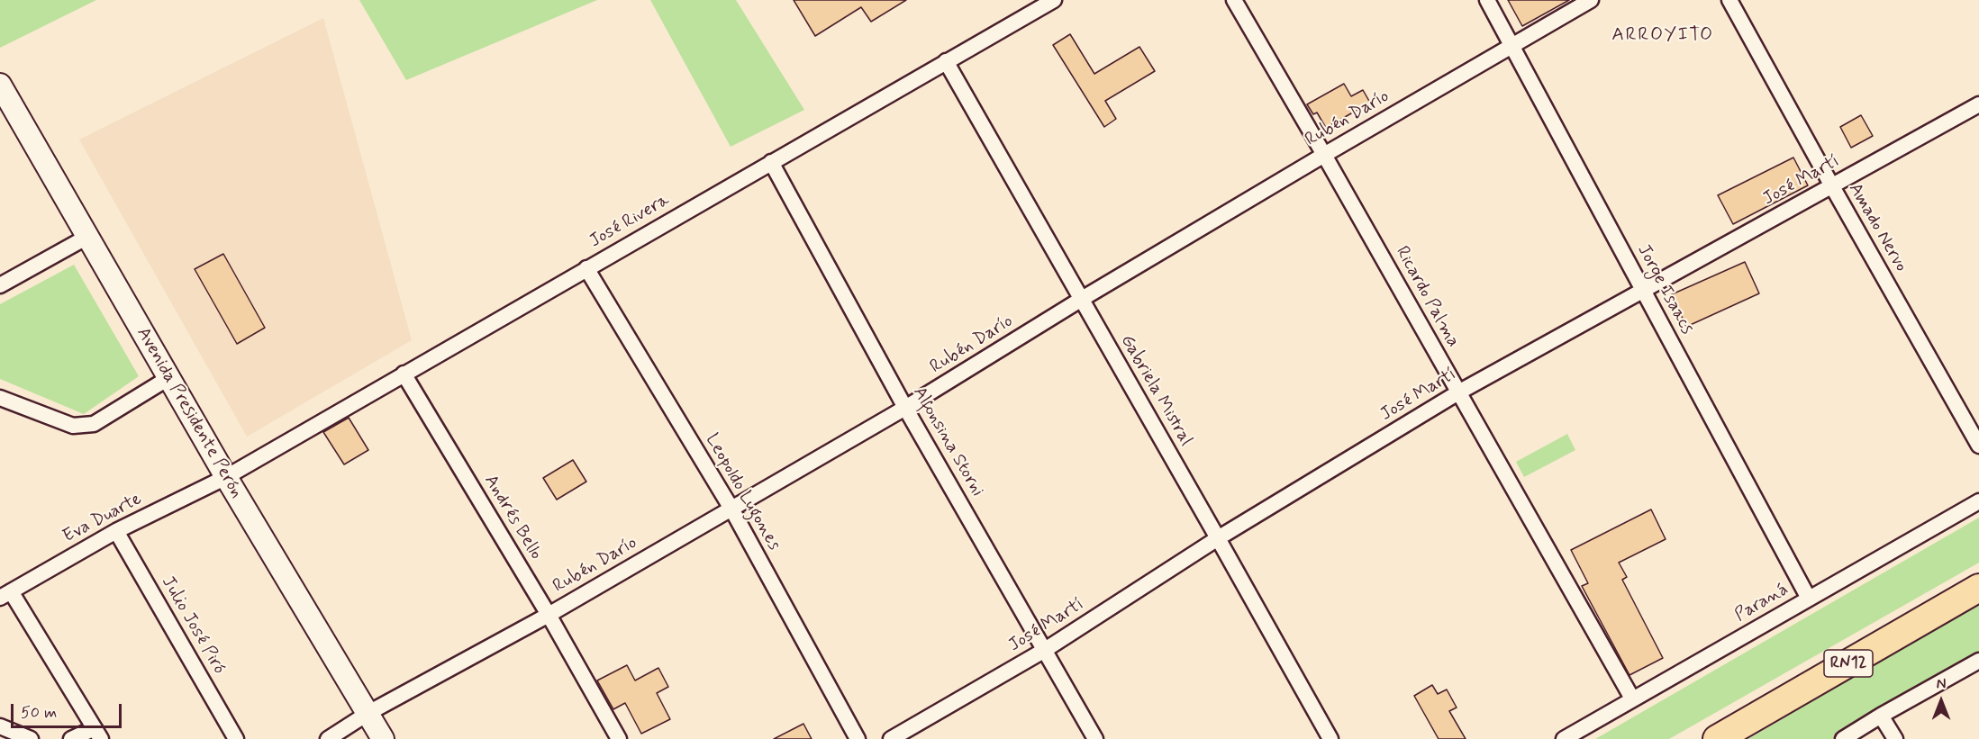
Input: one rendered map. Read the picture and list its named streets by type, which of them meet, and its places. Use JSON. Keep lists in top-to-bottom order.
{
  "streets": {
    "highway": ["RN12"],
    "main road": ["Avenida Presidente Perón"],
    "street": [
      "Rubén Darío",
      "José Martí",
      "José Rivera",
      "Amado Nervo",
      "Jorge Isaacs",
      "Ricardo Palma",
      "Gabriela Mistral",
      "Alfonsina Storni",
      "Leopoldo Lugones",
      "Andrés Bello",
      "Eva Duarte",
      "Paraná",
      "Julio José Piró"
    ]
  },
  "crossings": [
    ["Rubén Darío", "Jorge Isaacs"],
    ["Rubén Darío", "Ricardo Palma"],
    ["Rubén Darío", "Gabriela Mistral"],
    ["Rubén Darío", "Avenida Presidente Perón"],
    ["Rubén Darío", "Alfonsina Storni"],
    ["Rubén Darío", "Leopoldo Lugones"],
    ["Rubén Darío", "Andrés Bello"],
    ["José Martí", "Amado Nervo"],
    ["José Martí", "Jorge Isaacs"],
    ["José Martí", "Ricardo Palma"],
    ["José Martí", "Gabriela Mistral"],
    ["José Martí", "Alfonsina Storni"],
    ["José Rivera", "Gabriela Mistral"],
    ["José Rivera", "Avenida Presidente Perón"],
    ["José Rivera", "Alfonsina Storni"],
    ["José Rivera", "Leopoldo Lugones"],
    ["José Rivera", "Andrés Bello"],
    ["José Rivera", "Eva Duarte"],
    ["Jorge Isaacs", "Paraná"],
    ["Ricardo Palma", "Paraná"],
    ["Avenida Presidente Perón", "Eva Duarte"],
    ["Eva Duarte", "Julio José Piró"]
  ],
  "districts": ["ARROYITO"],
  "scale_bar": "50 m",
  "north": "top"
}
